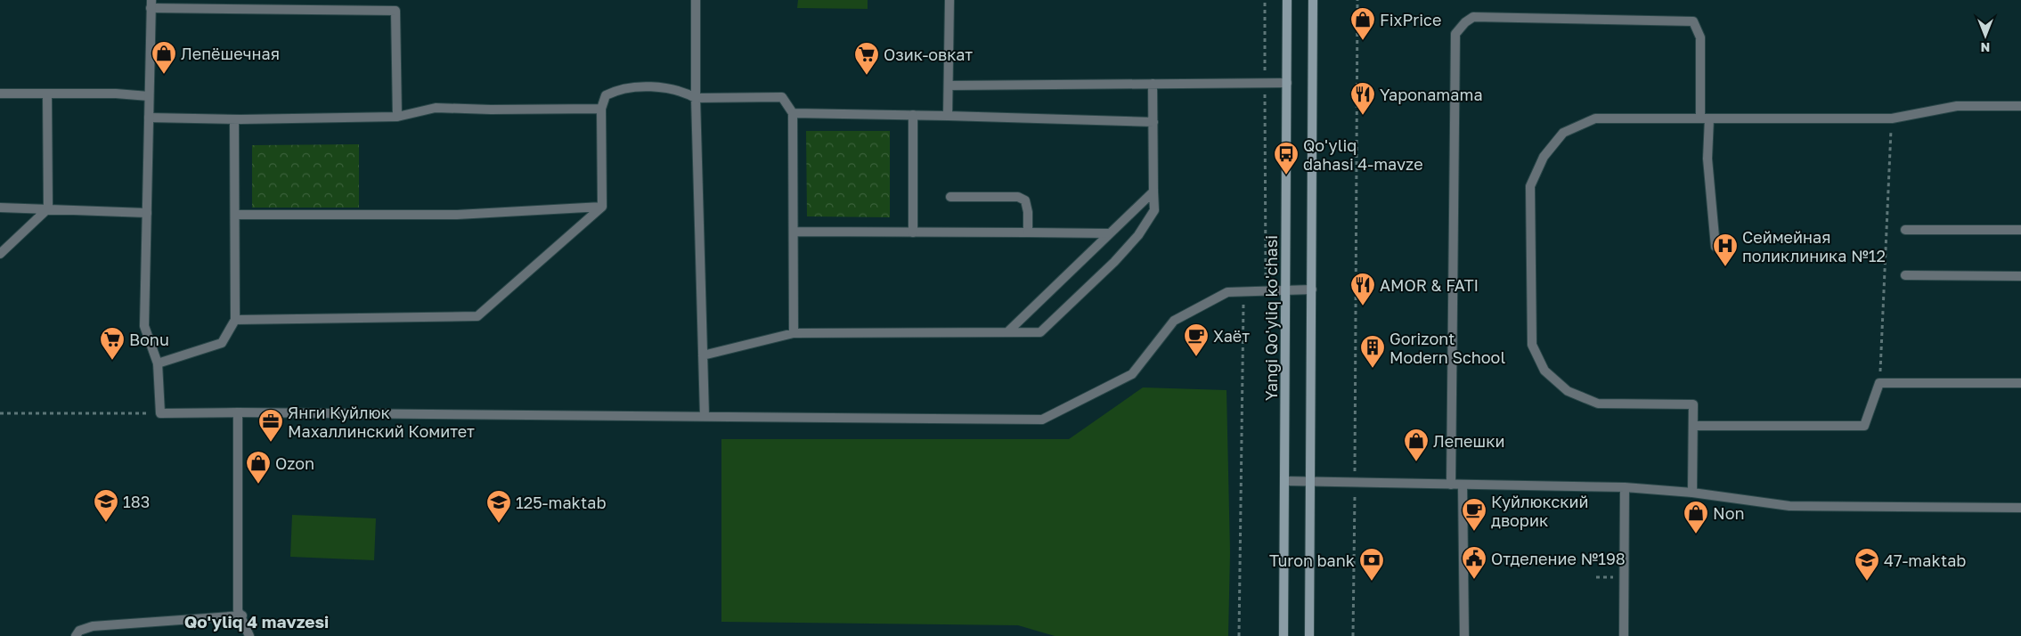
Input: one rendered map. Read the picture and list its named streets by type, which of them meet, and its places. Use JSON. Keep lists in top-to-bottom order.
{
  "streets": {
    "main road": ["Yangi Qo'yliq ko'chasi"]
  },
  "districts": ["Qo'yliq 4 mavzesi"],
  "places": {
    "shop": [
      "FixPrice",
      "Лепёшечная",
      "Лепешки",
      "Ozon",
      "Non"
    ],
    "supermarket": ["Озик-овкат", "Bonu"],
    "restaurant": ["Yaponamama", "AMOR & FATI"],
    "bus stop": ["Qo'yliq dahasi 4-mavze"],
    "hospital": ["Сеймейная поликлиника №12"],
    "cafe": ["Хаёт", "Куйлюкский дворик"],
    "building": ["Gorizont Modern School"],
    "office": ["Янги Куйлюк Махаллинский Комитет"],
    "school or university": ["183", "125-maktab", "47-maktab"],
    "public building": ["Отделение №198"],
    "bank": ["Turon bank"]
  },
  "north": "bottom"
}
